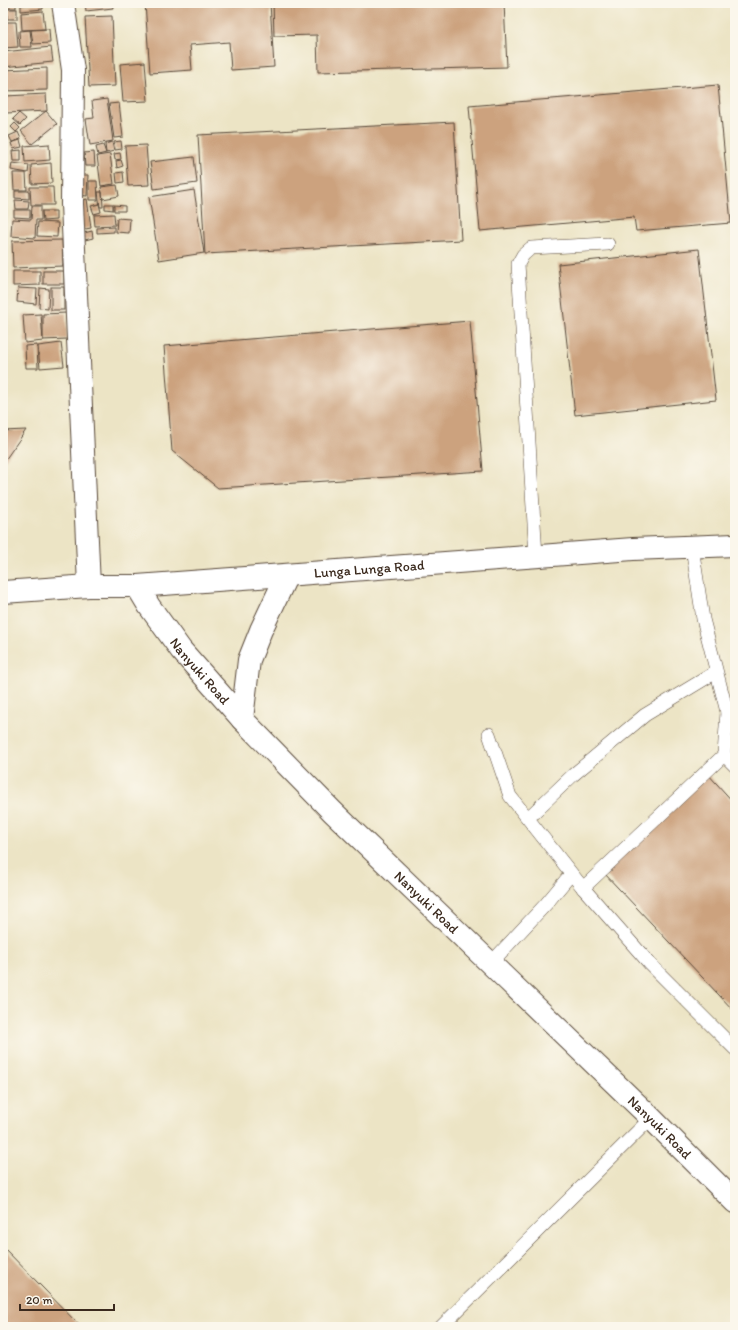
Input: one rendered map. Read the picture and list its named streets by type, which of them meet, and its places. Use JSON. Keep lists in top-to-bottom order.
{
  "streets": {
    "street": ["Lunga Lunga Road", "Nanyuki Road"]
  },
  "crossings": [
    ["Lunga Lunga Road", "Nanyuki Road"]
  ],
  "scale_bar": "20 m"
}
